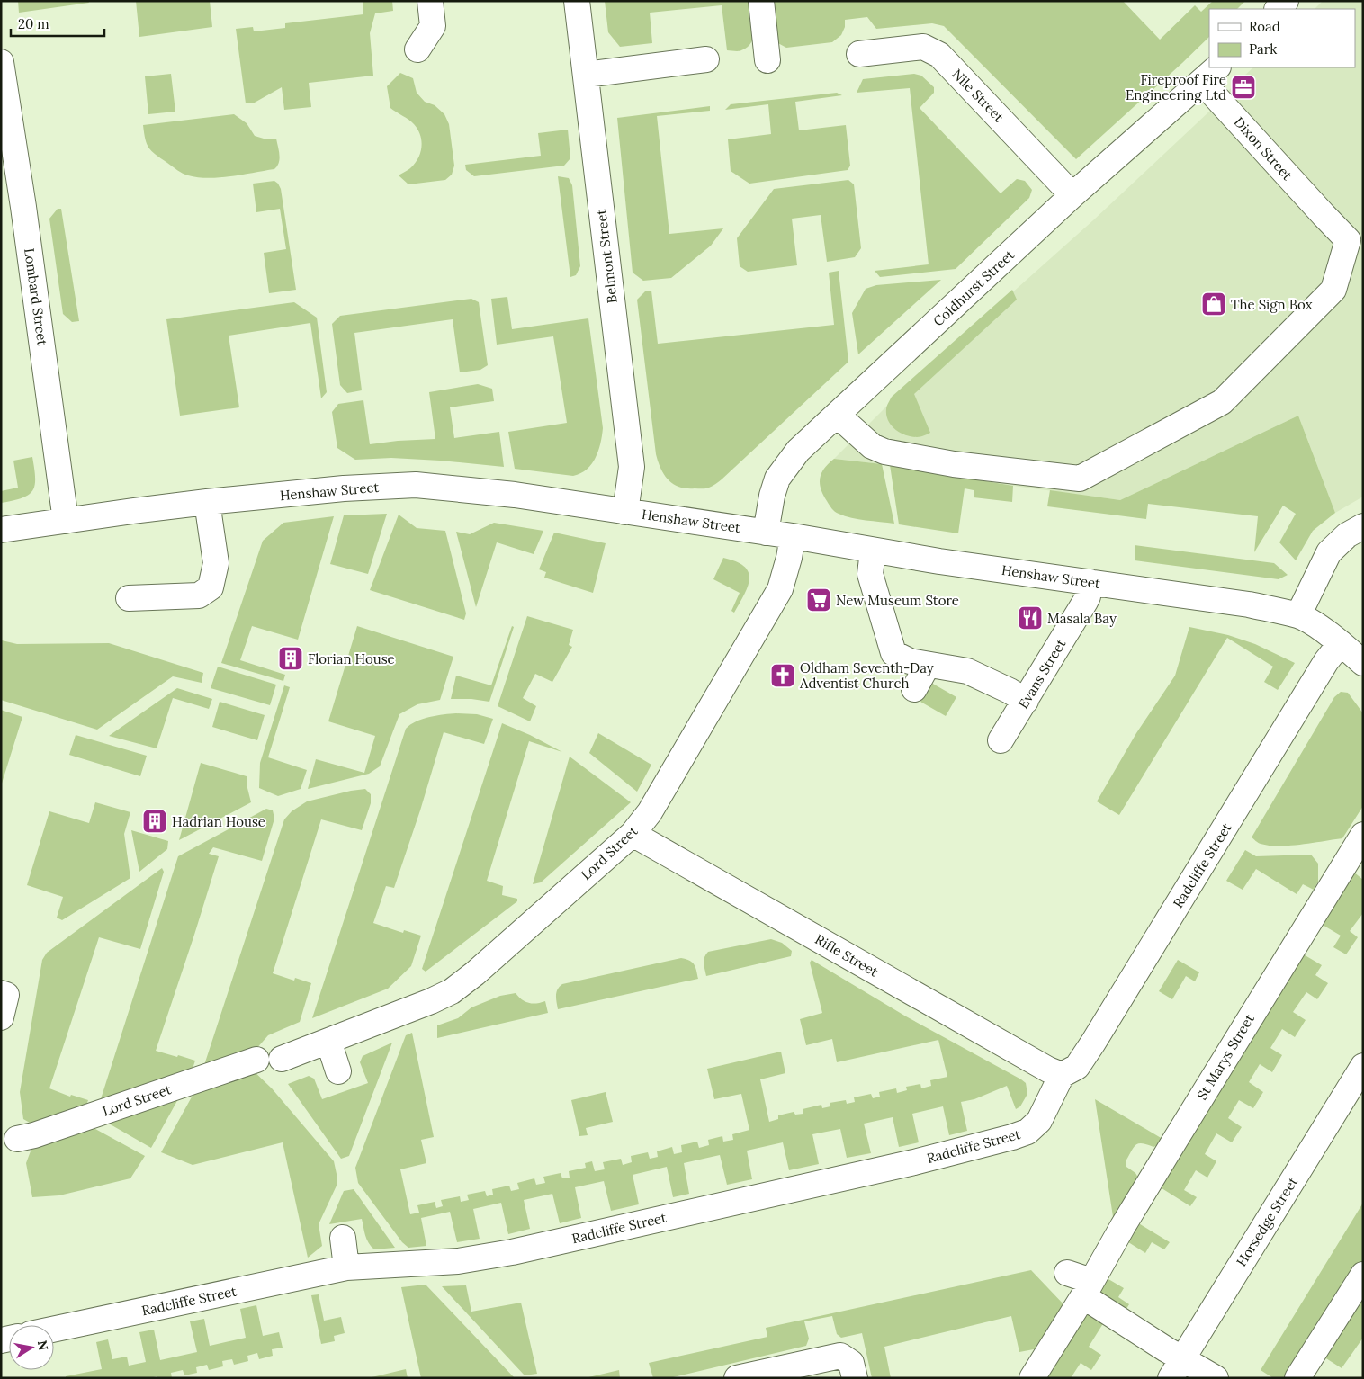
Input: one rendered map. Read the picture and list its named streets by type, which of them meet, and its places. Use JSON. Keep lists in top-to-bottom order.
{
  "streets": {
    "street": [
      "Nile Street",
      "Dixon Street",
      "Belmont Street",
      "Coldhurst Street",
      "Lombard Street",
      "Henshaw Street",
      "Evans Street",
      "Lord Street",
      "Radcliffe Street",
      "Rifle Street",
      "St Marys Street",
      "Horsedge Street"
    ]
  },
  "crossings": [
    ["Nile Street", "Coldhurst Street"],
    ["Dixon Street", "Coldhurst Street"],
    ["Belmont Street", "Henshaw Street"],
    ["Coldhurst Street", "Henshaw Street"],
    ["Lombard Street", "Henshaw Street"],
    ["Henshaw Street", "Evans Street"],
    ["Henshaw Street", "Lord Street"],
    ["Henshaw Street", "Radcliffe Street"],
    ["Lord Street", "Rifle Street"],
    ["Radcliffe Street", "Rifle Street"]
  ],
  "places": {
    "office": ["Fireproof Fire Engineering Ltd"],
    "shop": ["The Sign Box"],
    "supermarket": ["New Museum Store"],
    "restaurant": ["Masala Bay"],
    "building": ["Florian House", "Hadrian House"],
    "church": ["Oldham Seventh-Day Adventist Church"]
  },
  "legend": ["Road", "Park"],
  "scale_bar": "20 m",
  "north": "right"
}
